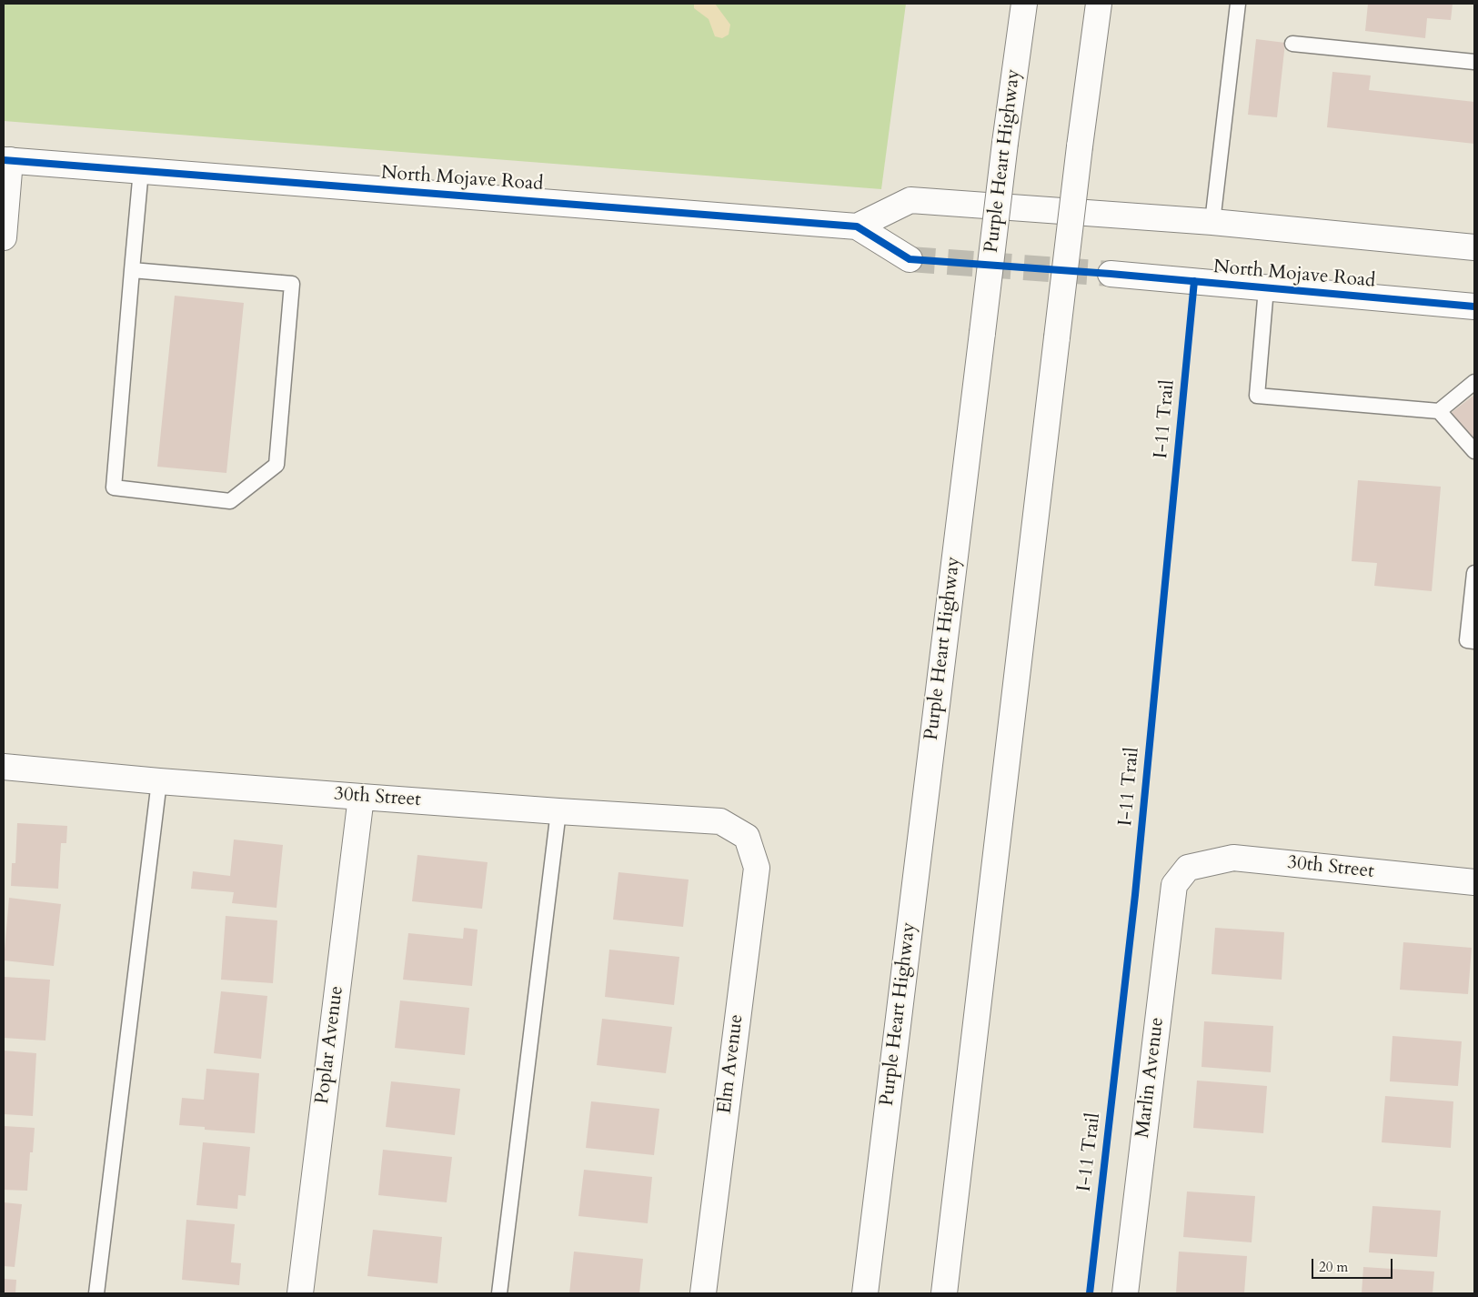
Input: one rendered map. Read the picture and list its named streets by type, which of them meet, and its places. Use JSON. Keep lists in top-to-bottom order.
{
  "streets": {
    "main road": [
      "Purple Heart Highway",
      "North Mojave Road",
      "30th Street",
      "Poplar Avenue",
      "Elm Avenue",
      "Marlin Avenue"
    ],
    "cycle path": ["I-11 Trail"]
  },
  "crossings": [
    ["30th Street", "Poplar Avenue"],
    ["30th Street", "Elm Avenue"],
    ["30th Street", "Marlin Avenue"]
  ],
  "scale_bar": "20 m"
}
